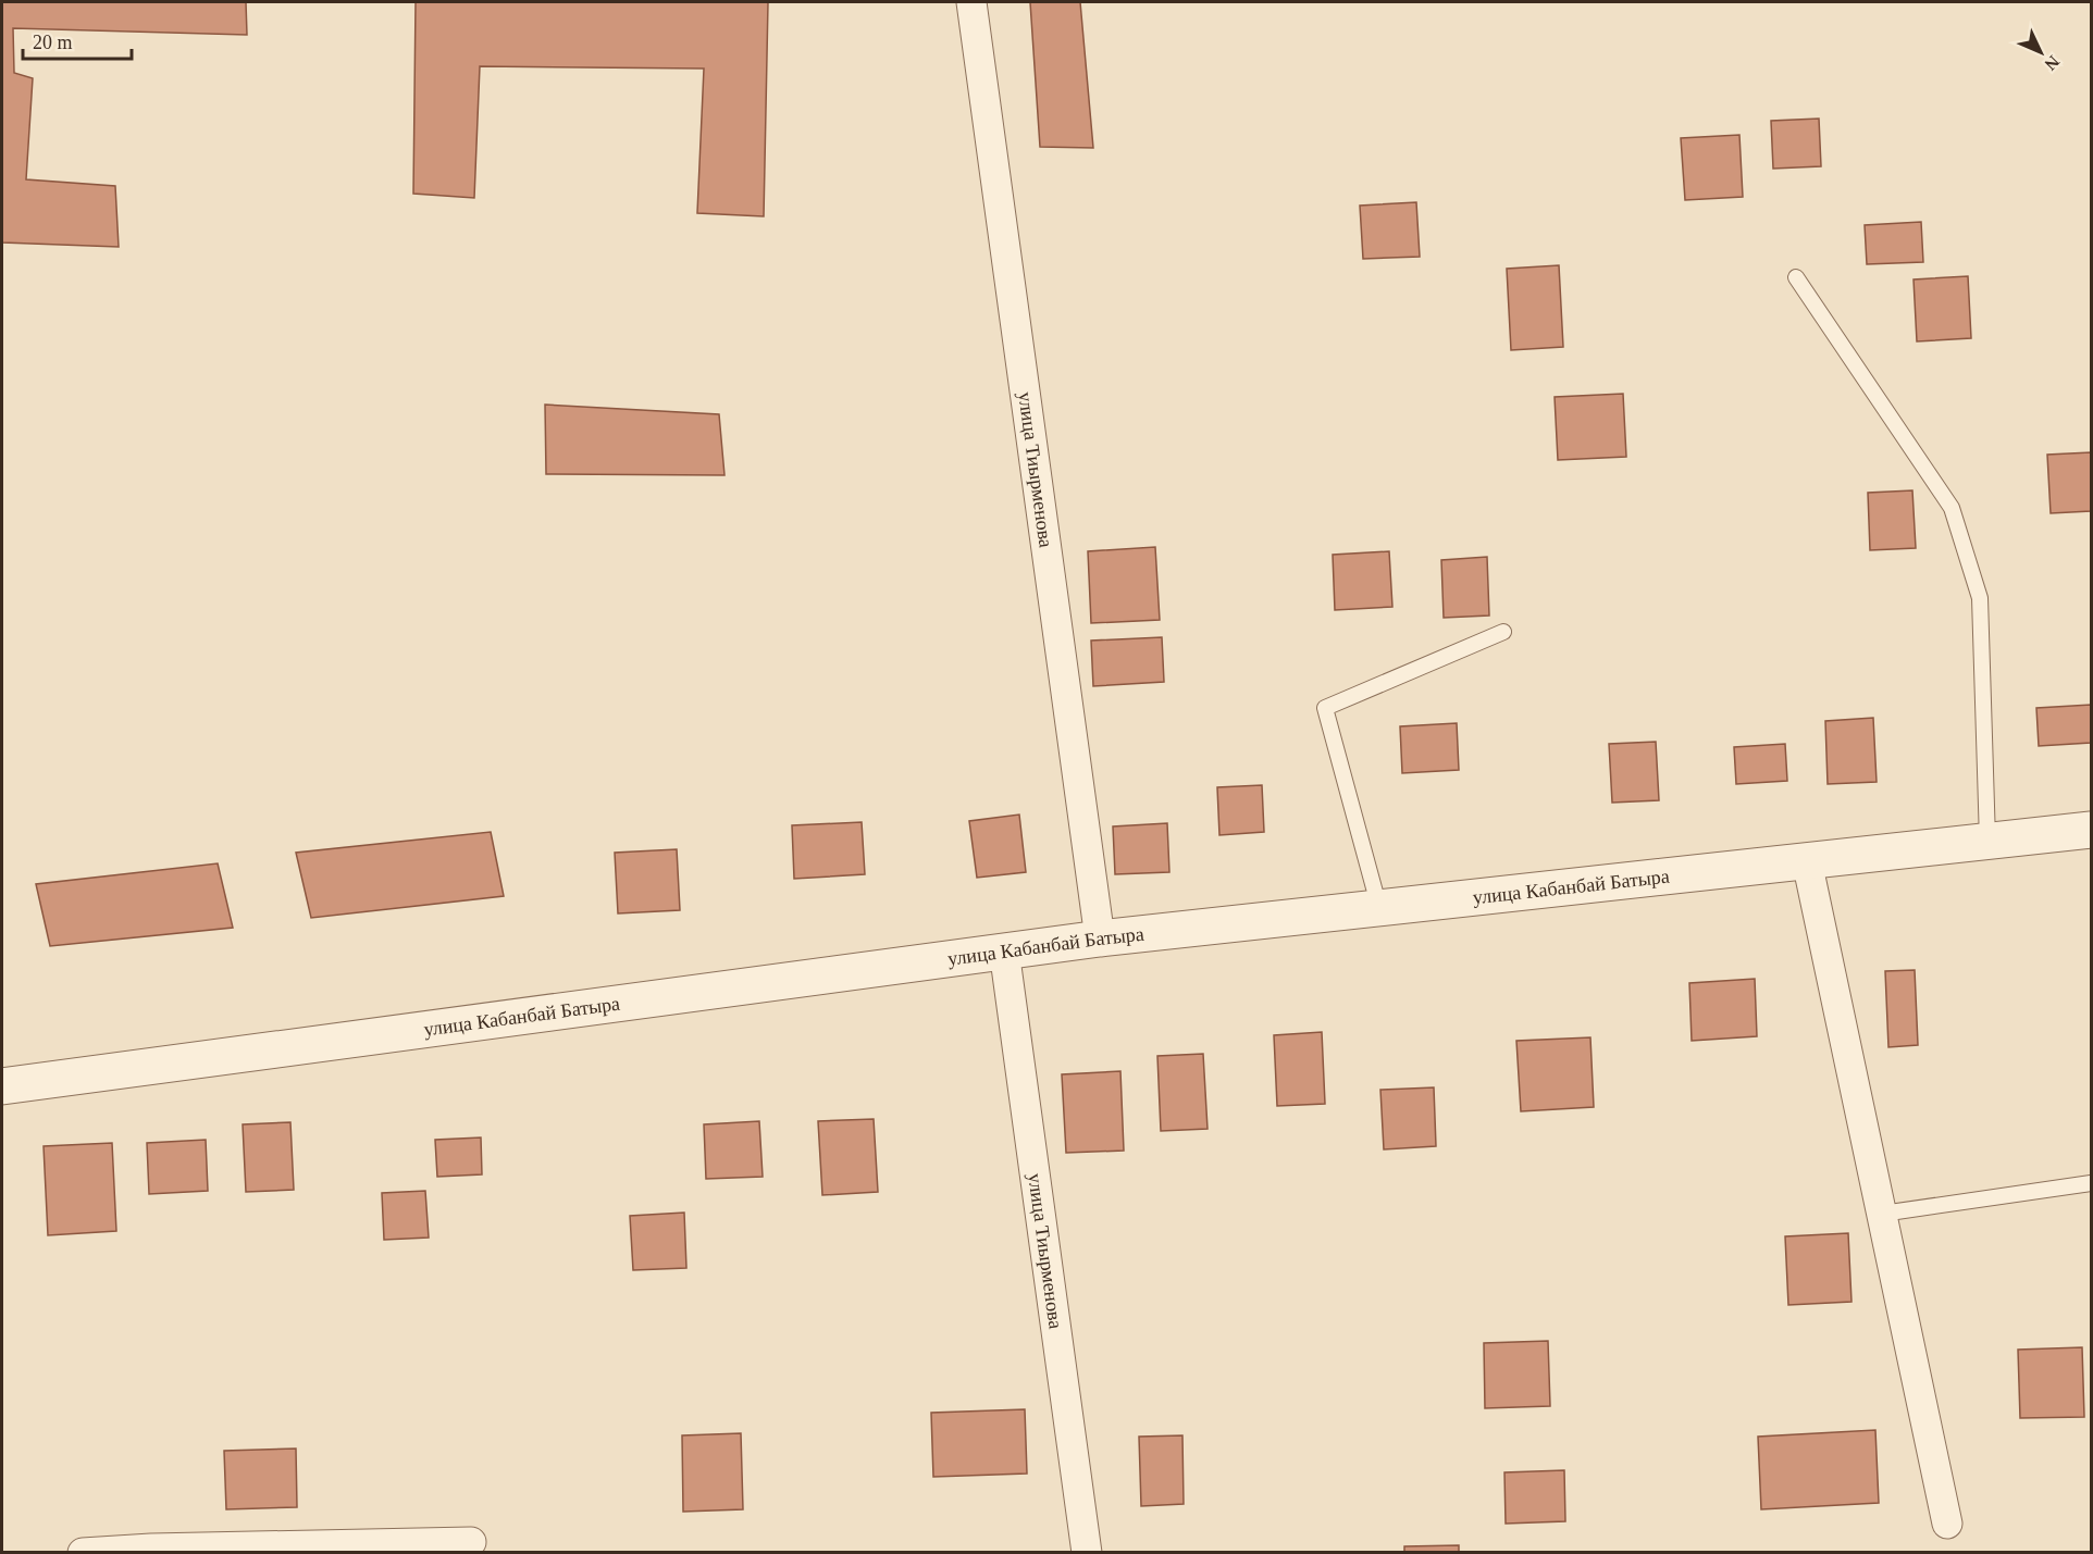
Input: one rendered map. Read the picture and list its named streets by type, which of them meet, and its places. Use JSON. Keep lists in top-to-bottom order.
{
  "streets": {
    "street": ["улица Тиырменова", "улица Кабанбай Батыра"]
  },
  "crossings": [
    ["улица Тиырменова", "улица Кабанбай Батыра"]
  ],
  "scale_bar": "20 m",
  "north": "bottom right"
}
